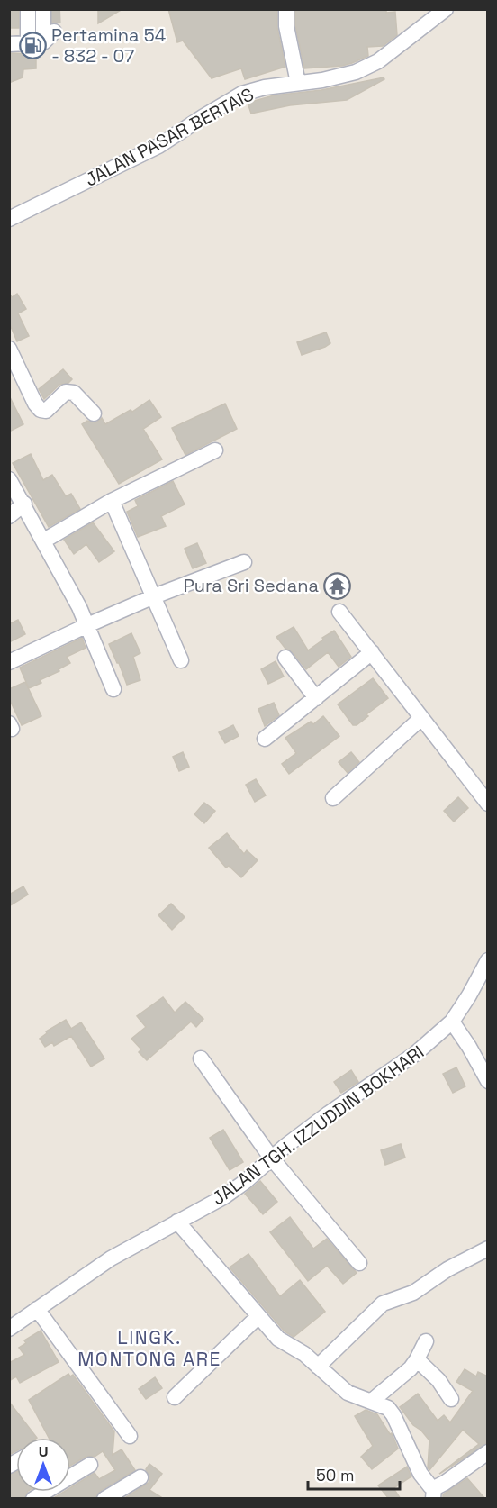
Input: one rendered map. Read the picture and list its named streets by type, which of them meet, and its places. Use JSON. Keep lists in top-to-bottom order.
{
  "streets": {
    "street": ["JALAN PASAR BERTAIS", "JALAN TGH. IZZUDDIN BOKHARI"]
  },
  "districts": ["LINGK. MONTONG ARE"],
  "places": {
    "fuel station": ["Pertamina 54 - 832 - 07"],
    "temple": ["Pura Sri Sedana"]
  },
  "scale_bar": "50 m",
  "north": "top"
}
